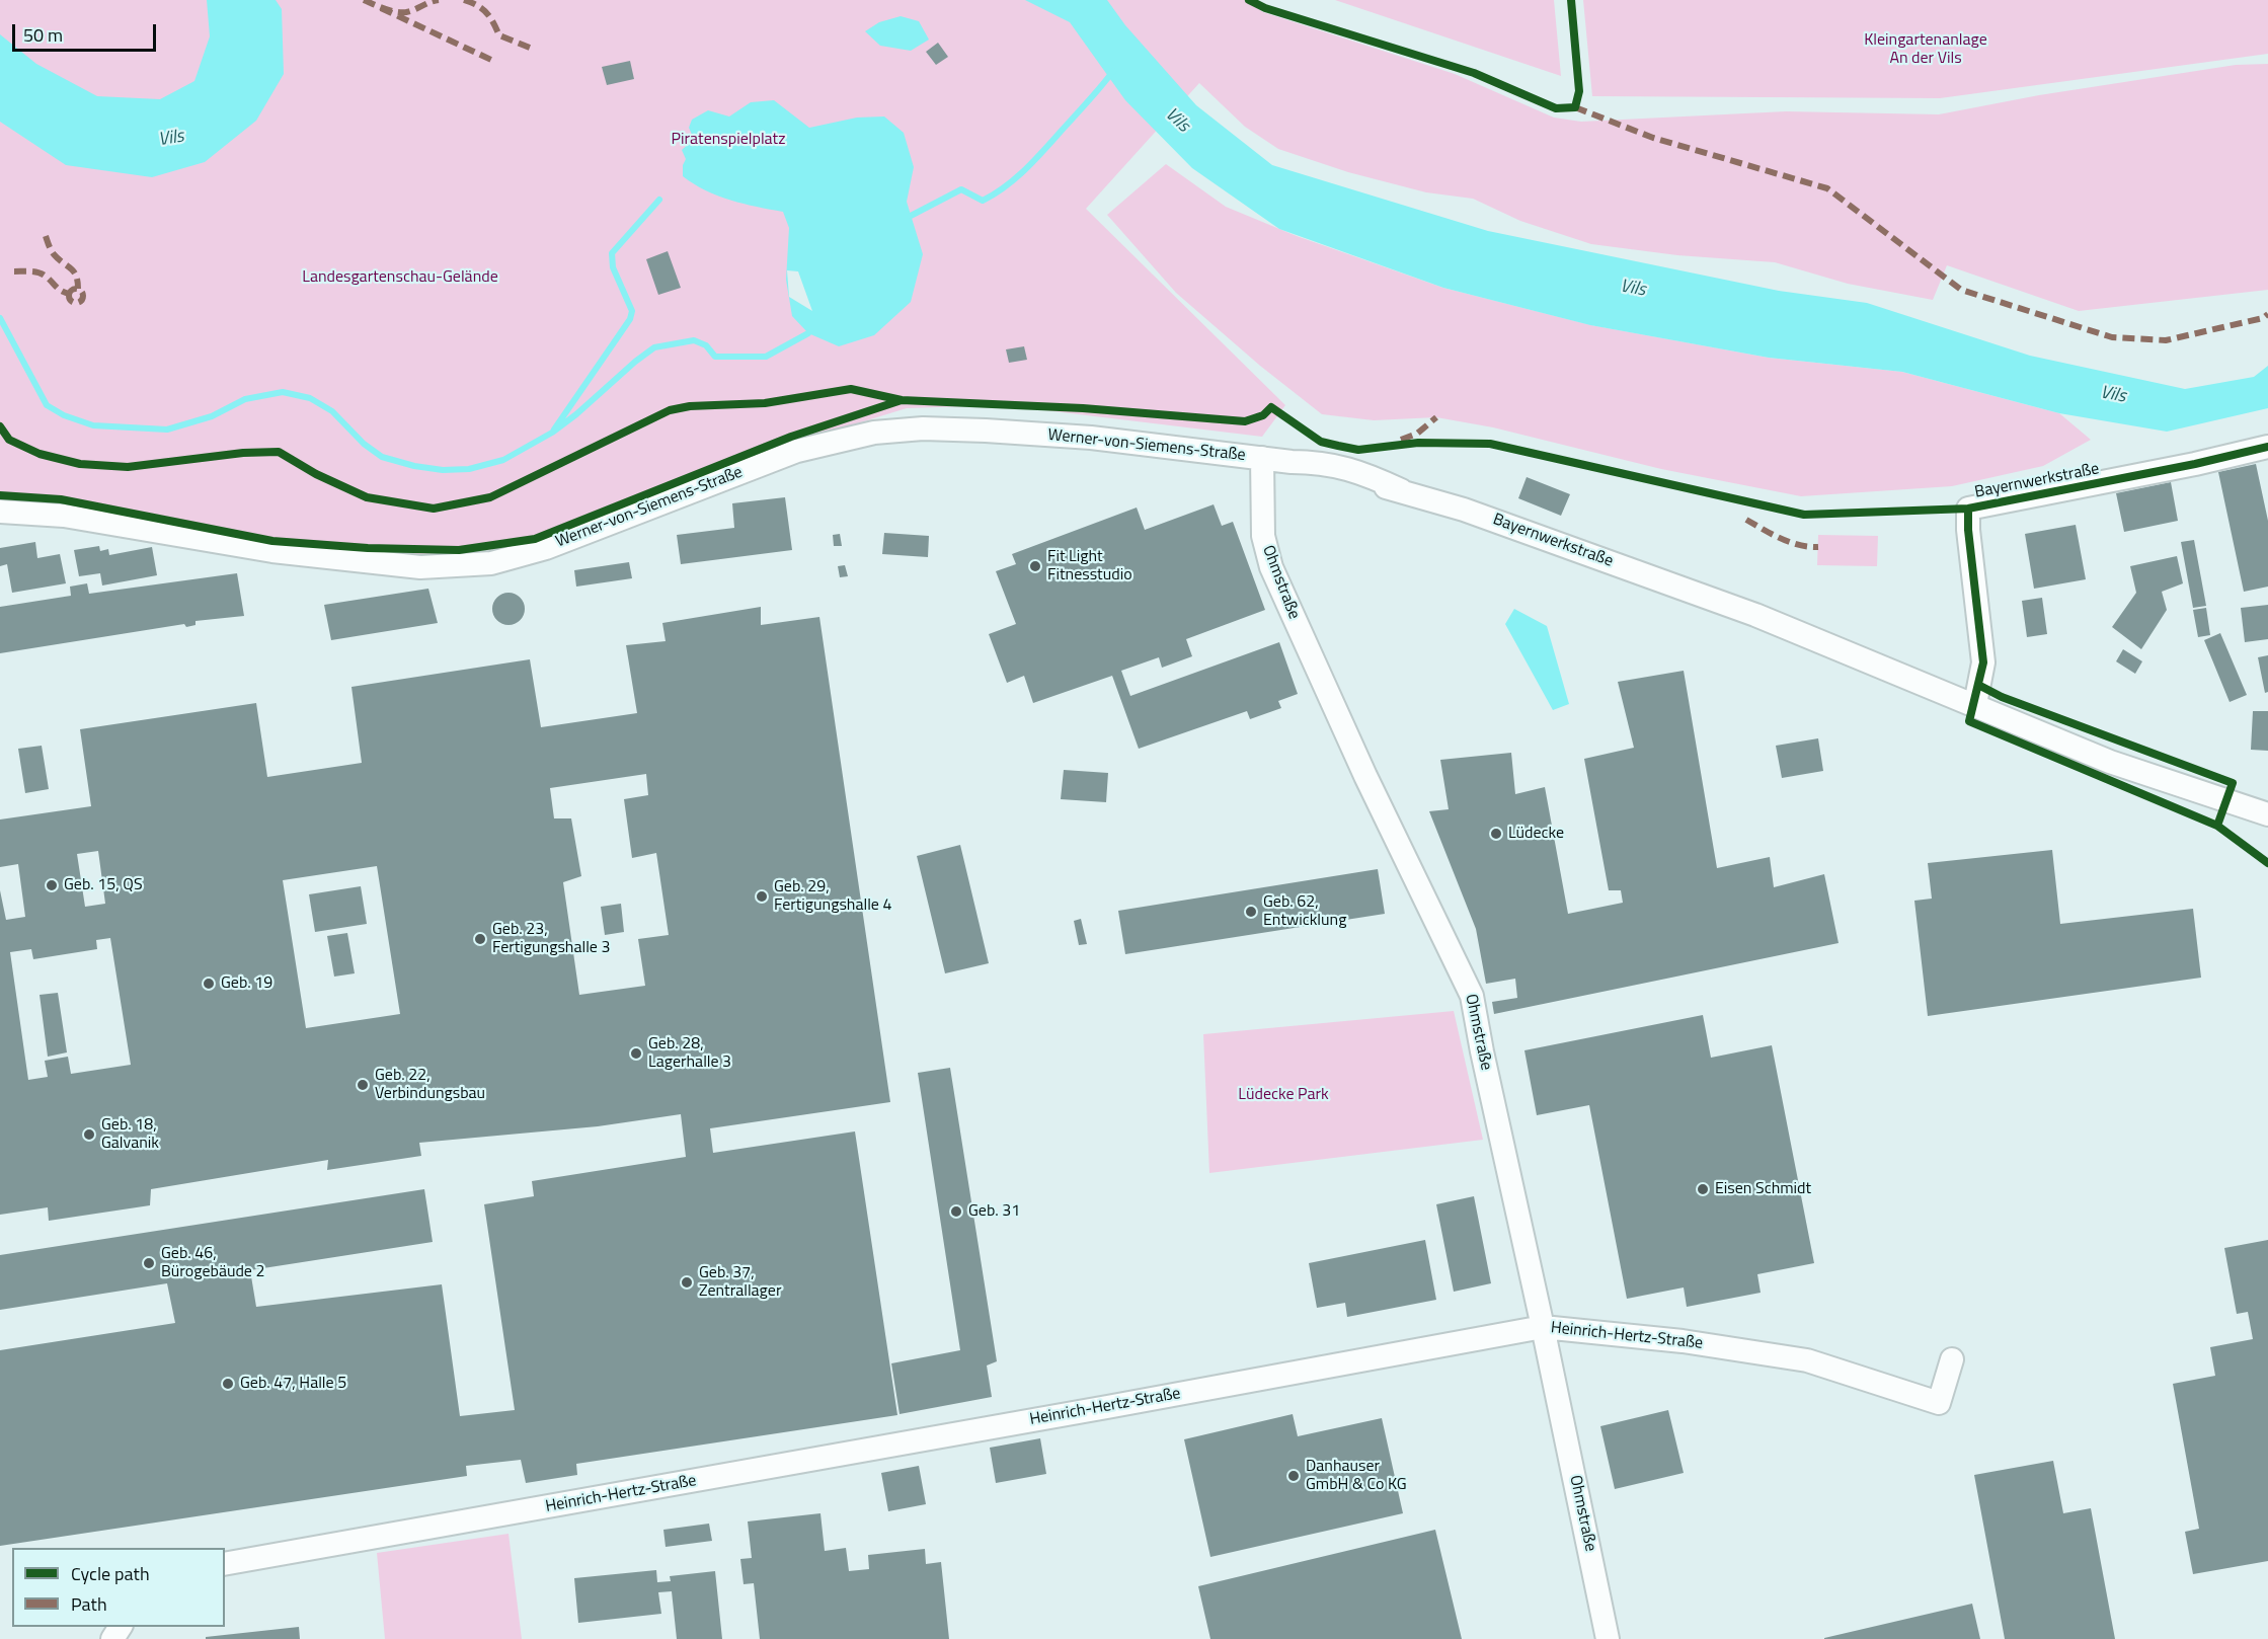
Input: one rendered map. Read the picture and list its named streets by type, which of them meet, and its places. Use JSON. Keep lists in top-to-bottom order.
{
  "streets": {
    "street": [
      "Werner-von-Siemens-Straße",
      "Bayernwerkstraße",
      "Ohmstraße",
      "Heinrich-Hertz-Straße"
    ]
  },
  "crossings": [
    ["Werner-von-Siemens-Straße", "Bayernwerkstraße"],
    ["Werner-von-Siemens-Straße", "Ohmstraße"],
    ["Bayernwerkstraße", "Ohmstraße"],
    ["Ohmstraße", "Heinrich-Hertz-Straße"]
  ],
  "water": ["Vils"],
  "parks": [
    "Kleingartenanlage An der Vils",
    "Piratenspielplatz",
    "Landesgartenschau-Gelände",
    "Lüdecke Park"
  ],
  "places": [
    "Fit Light Fitnesstudio",
    "Lüdecke",
    "Geb. 15, QS",
    "Geb. 29, Fertigungshalle 4",
    "Geb. 62, Entwicklung",
    "Geb. 23, Fertigungshalle 3",
    "Geb. 19",
    "Geb. 28, Lagerhalle 3",
    "Geb. 22, Verbindungsbau",
    "Geb. 18, Galvanik",
    "Eisen Schmidt",
    "Geb. 31",
    "Geb. 46, Bürogebäude 2",
    "Geb. 37, Zentrallager",
    "Geb. 47, Halle 5",
    "Danhauser GmbH & Co KG"
  ],
  "legend": ["Cycle path", "Path"],
  "scale_bar": "50 m"
}
